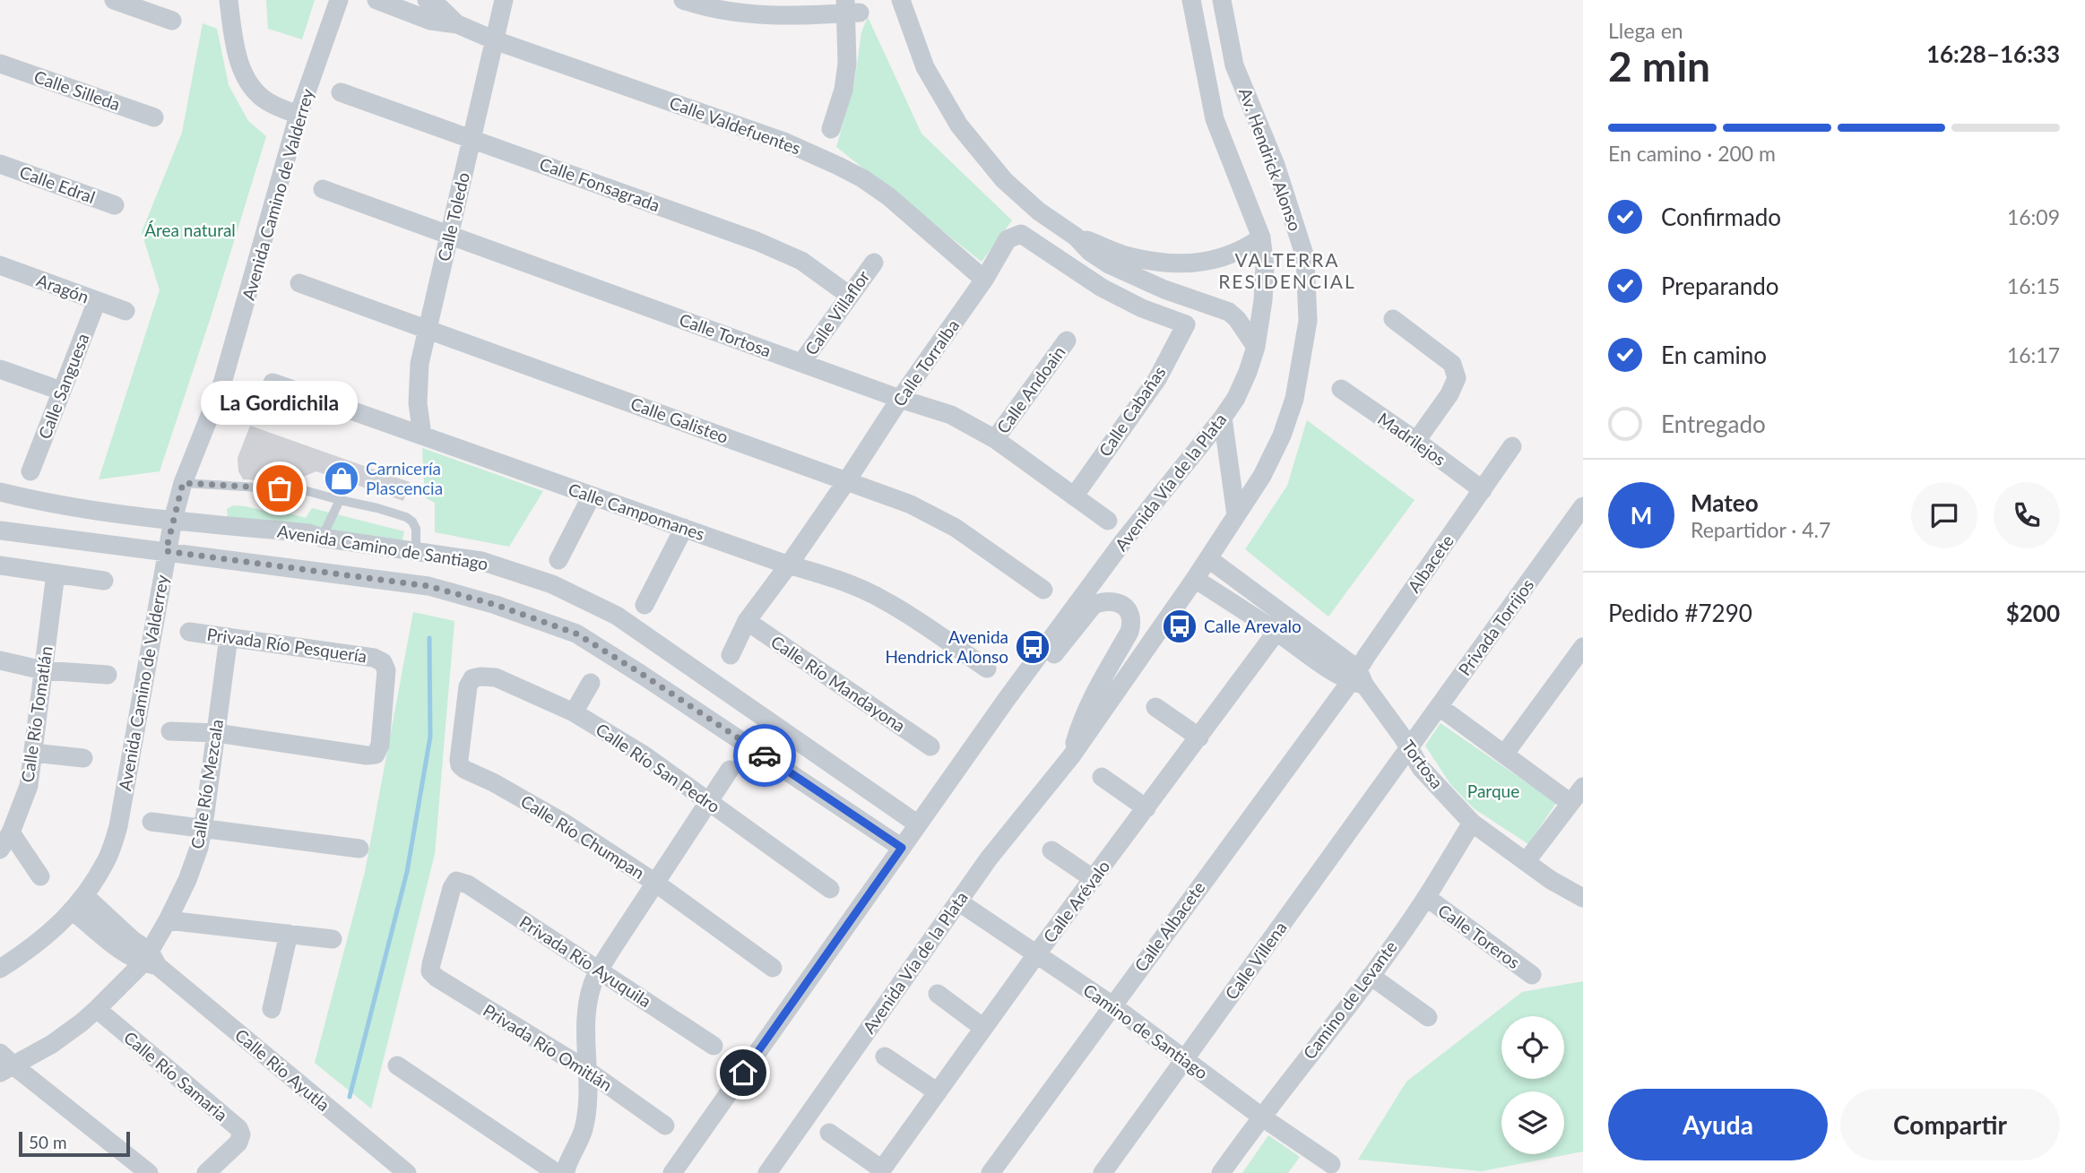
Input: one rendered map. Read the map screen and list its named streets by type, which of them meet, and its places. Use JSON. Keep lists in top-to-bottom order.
{
  "streets": {
    "street": [
      "Calle Silleda",
      "Calle Valdefuentes",
      "Av. Hendrick Alonso",
      "Calle Edral",
      "Calle Fonsagrada",
      "Avenida Camino de Valderrey",
      "Calle Toledo",
      "Aragón",
      "Calle Villaflor",
      "Calle Tortosa",
      "Calle Torralba",
      "Calle Sanguesa",
      "Calle Andoain",
      "Calle Cabañas",
      "Calle Galisteo",
      "Madrilejos",
      "Avenida Vía de la Plata",
      "Calle Campomanes",
      "Avenida Camino de Santiago",
      "Albacete",
      "Privada Torrijos",
      "Privada Río Pesquería",
      "Calle Río Mandayona",
      "Calle Río Tomatlán",
      "Tortosa",
      "Calle Río San Pedro",
      "Calle Río Mezcala",
      "Calle Río Chumpan",
      "Calle Arévalo",
      "Calle Albacete",
      "Calle Toreros",
      "Calle Villena",
      "Privada Río Ayuquila",
      "Camino de Levante",
      "Camino de Santiago",
      "Privada Río Omitlán",
      "Calle Río Ayutla",
      "Calle Río Samaria"
    ]
  },
  "crossings": [
    ["Calle Valdefuentes", "Calle Toledo"],
    ["Calle Valdefuentes", "Calle Torralba"],
    ["Av. Hendrick Alonso", "Avenida Vía de la Plata"],
    ["Calle Fonsagrada", "Calle Toledo"],
    ["Calle Fonsagrada", "Calle Villaflor"],
    ["Avenida Camino de Valderrey", "Avenida Camino de Santiago"],
    ["Avenida Camino de Valderrey", "Calle Río Ayutla"],
    ["Calle Toledo", "Calle Tortosa"],
    ["Calle Toledo", "Calle Galisteo"],
    ["Calle Toledo", "Calle Campomanes"],
    ["Aragón", "Calle Sanguesa"],
    ["Calle Villaflor", "Calle Tortosa"],
    ["Calle Tortosa", "Calle Torralba"],
    ["Calle Tortosa", "Calle Andoain"],
    ["Calle Tortosa", "Calle Cabañas"],
    ["Calle Torralba", "Calle Cabañas"],
    ["Calle Torralba", "Calle Galisteo"],
    ["Calle Torralba", "Calle Campomanes"],
    ["Calle Torralba", "Calle Río Mandayona"],
    ["Madrilejos", "Albacete"],
    ["Avenida Vía de la Plata", "Avenida Camino de Santiago"],
    ["Avenida Vía de la Plata", "Tortosa"],
    ["Avenida Vía de la Plata", "Camino de Santiago"],
    ["Albacete", "Tortosa"],
    ["Albacete", "Calle Albacete"],
    ["Privada Torrijos", "Tortosa"],
    ["Privada Torrijos", "Calle Villena"],
    ["Privada Río Pesquería", "Calle Río Mezcala"],
    ["Tortosa", "Calle Arévalo"],
    ["Tortosa", "Calle Albacete"],
    ["Tortosa", "Calle Villena"],
    ["Tortosa", "Camino de Levante"],
    ["Calle Río San Pedro", "Calle Río Chumpan"],
    ["Calle Río Mezcala", "Calle Río Ayutla"],
    ["Calle Río Mezcala", "Calle Río Samaria"],
    ["Calle Arévalo", "Camino de Santiago"],
    ["Calle Albacete", "Camino de Santiago"],
    ["Calle Toreros", "Camino de Levante"],
    ["Calle Villena", "Camino de Santiago"],
    ["Privada Río Ayuquila", "Privada Río Omitlán"],
    ["Camino de Levante", "Camino de Santiago"]
  ],
  "districts": ["VALTERRA RESIDENCIAL"],
  "parks": ["Área natural", "Parque"],
  "places": {
    "shop": ["Carnicería Plascencia"],
    "other": ["La Gordichila"],
    "bus stop": ["Calle Arevalo", "Avenida Hendrick Alonso"]
  },
  "scale_bar": "50 m",
  "page": {
    "heading": ["2 min", "Llega en", "16:28–16:33"],
    "panel": [
      "Mateo",
      "Repartidor · 4.7",
      "Pedido #7290",
      "$200"
    ],
    "bar": "En camino · 200 m",
    "list": [
      ["Confirmado", "16:09"],
      ["Preparando", "16:15"],
      ["En camino", "16:17"],
      "Entregado"
    ],
    "bubble": "La Gordichila",
    "round": "M",
    "buttons": ["Ayuda", "Compartir"],
    "scale": "50 m"
  }
}
